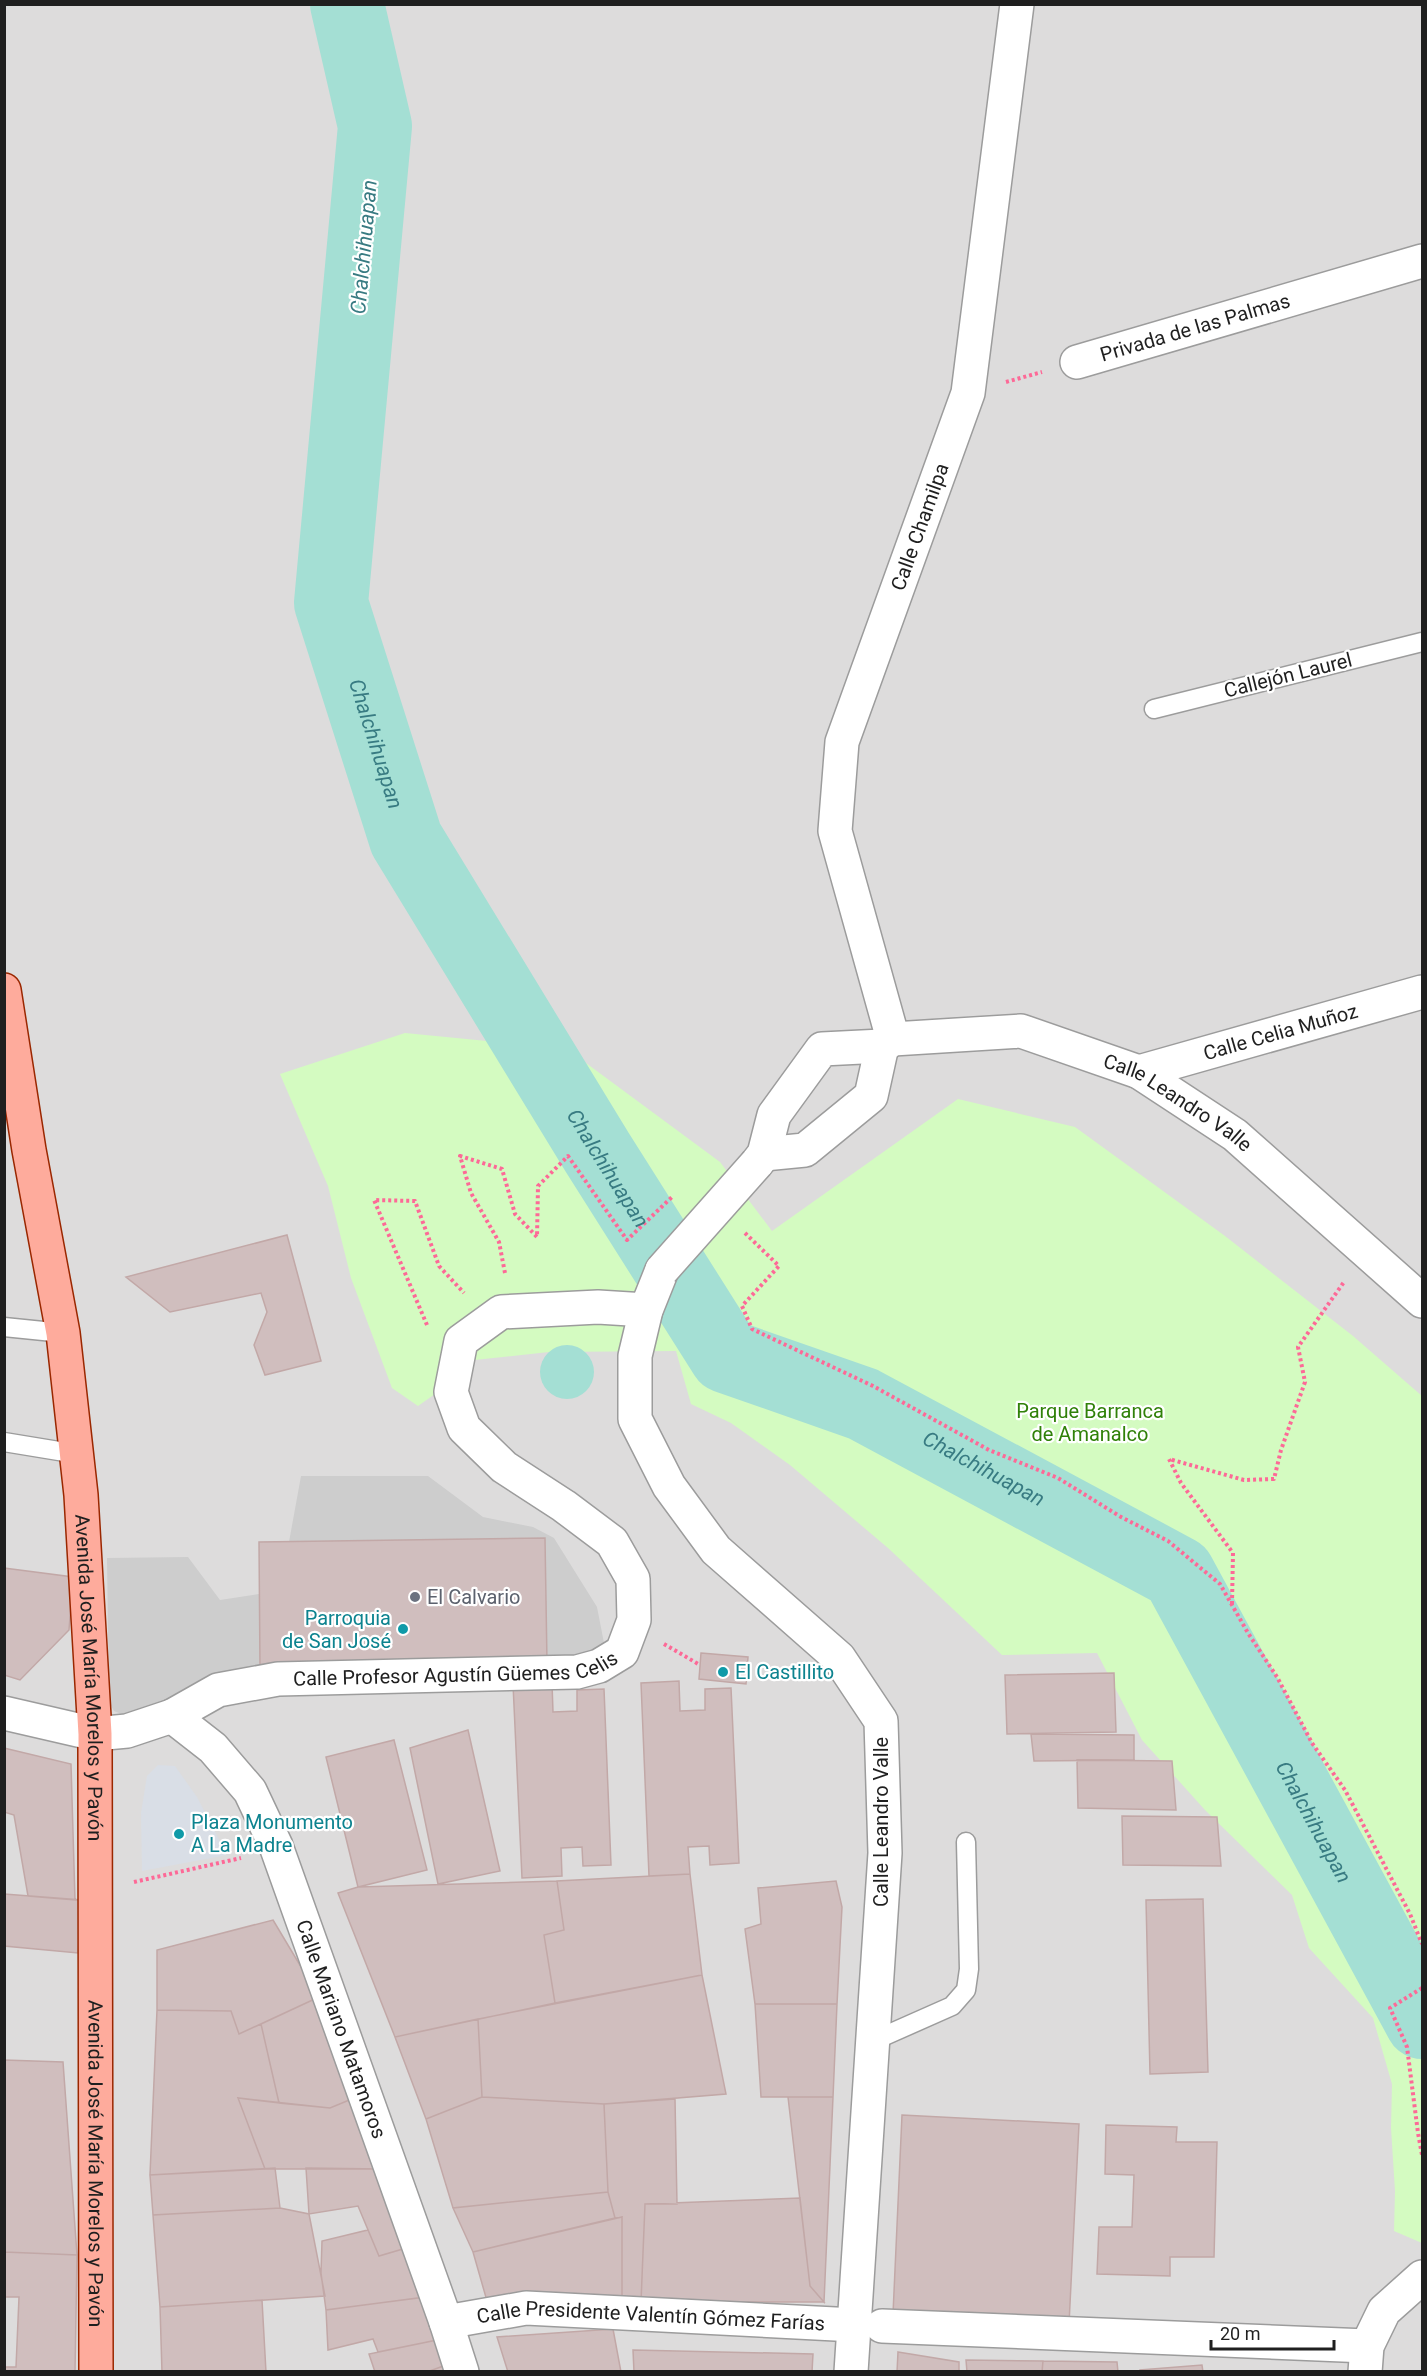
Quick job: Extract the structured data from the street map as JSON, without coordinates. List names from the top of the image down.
{
  "streets": {
    "main road": ["Avenida José María Morelos y Pavón"],
    "street": [
      "Privada de las Palmas",
      "Calle Chamilpa",
      "Calle Celia Muñoz",
      "Calle Leandro Valle",
      "Calle Profesor Agustín Güemes Celis",
      "Calle Mariano Matamoros",
      "Calle Presidente Valentín Gómez Farías"
    ],
    "lane": ["Callejón Laurel"]
  },
  "crossings": [
    ["Privada de las Palmas", "Calle Chamilpa"],
    ["Calle Chamilpa", "Calle Leandro Valle"],
    ["Calle Celia Muñoz", "Calle Leandro Valle"],
    ["Calle Leandro Valle", "Calle Profesor Agustín Güemes Celis"],
    ["Calle Leandro Valle", "Calle Presidente Valentín Gómez Farías"],
    ["Calle Profesor Agustín Güemes Celis", "Avenida José María Morelos y Pavón"],
    ["Calle Profesor Agustín Güemes Celis", "Calle Mariano Matamoros"],
    ["Calle Mariano Matamoros", "Calle Presidente Valentín Gómez Farías"]
  ],
  "water": ["Chalchihuapan"],
  "parks": ["Parque Barranca de Amanalco"],
  "places": [
    "El Calvario",
    "Parroquia de San José",
    "El Castillito",
    "Plaza Monumento A La Madre"
  ],
  "scale_bar": "20 m"
}
